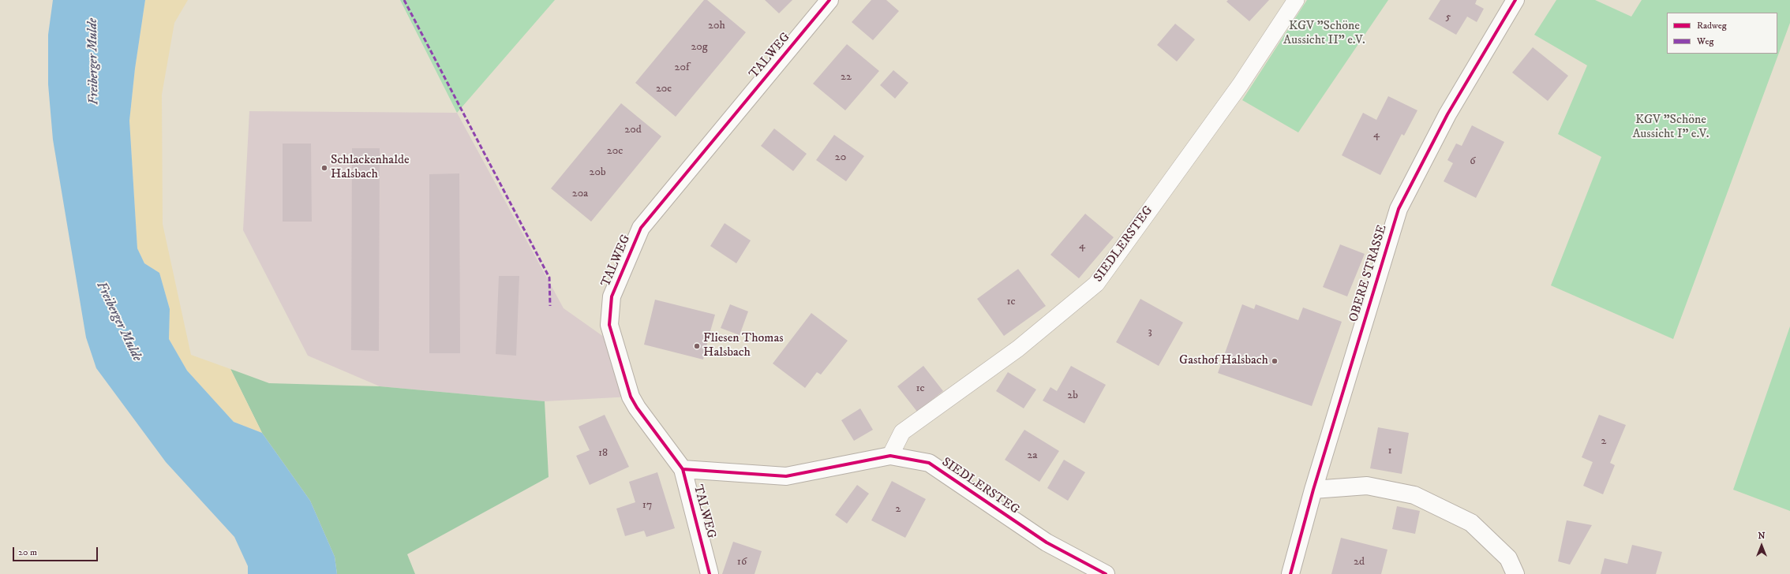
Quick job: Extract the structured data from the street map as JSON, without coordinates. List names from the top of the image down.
{
  "streets": {
    "street": ["TALWEG", "SIEDLERSTEG", "OBERE STRASSE"]
  },
  "crossings": [
    ["TALWEG", "SIEDLERSTEG"]
  ],
  "water": ["Freiberger Mulde"],
  "parks": ["KGV \"Schöne Aussicht II\" e.V.", "KGV \"Schöne Aussicht I\" e.V."],
  "places": ["Schlackenhalde Halsbach", "Fliesen Thomas Halsbach", "Gasthof Halsbach"],
  "house_numbers": [
    "5",
    "20h",
    "20g",
    "20f",
    "22",
    "20e",
    "20d",
    "4",
    "20c",
    "20",
    "6",
    "20b",
    "20a",
    "4",
    "1c",
    "3",
    "1c",
    "2b",
    "2",
    "1",
    "18",
    "2a",
    "17",
    "2",
    "16",
    "2d"
  ],
  "legend": ["Radweg", "Weg"],
  "scale_bar": "20 m",
  "north": "top"
}
